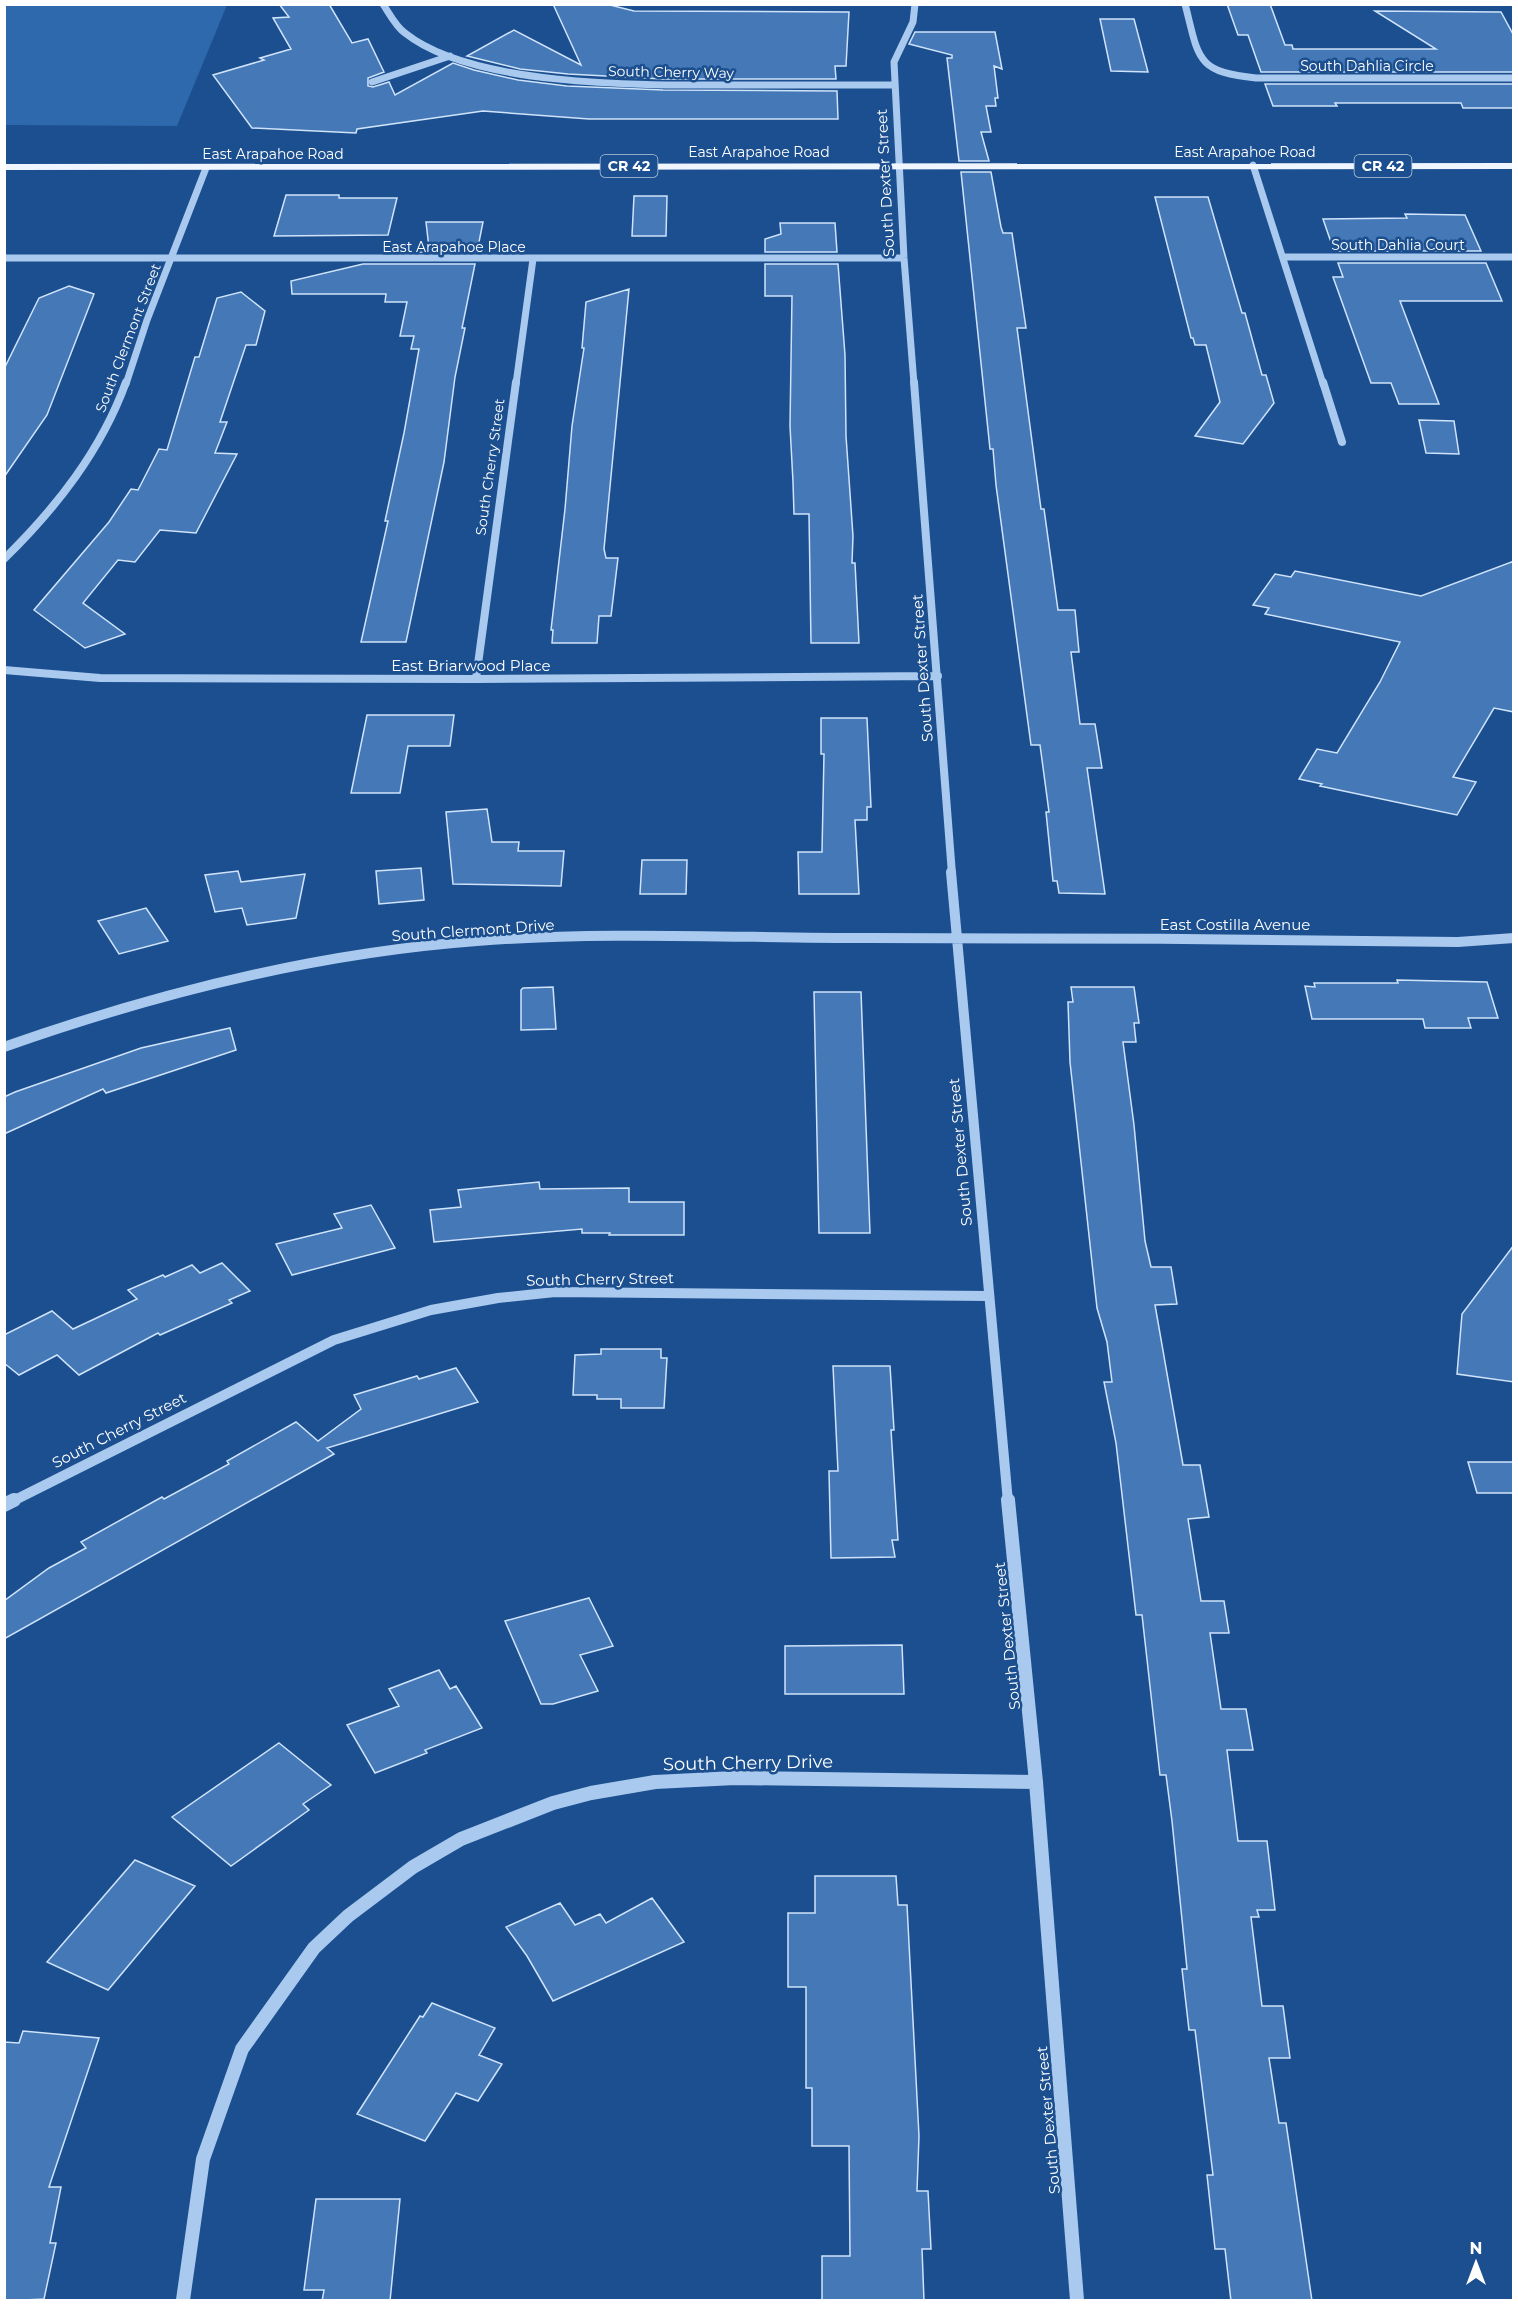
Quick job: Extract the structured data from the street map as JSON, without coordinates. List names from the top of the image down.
{
  "streets": {
    "main road": ["East Arapahoe Road", "CR 42"],
    "street": [
      "South Dahlia Circle",
      "South Cherry Way",
      "South Dexter Street",
      "South Dahlia Court",
      "East Arapahoe Place",
      "South Clermont Street",
      "South Cherry Street",
      "East Briarwood Place",
      "East Costilla Avenue",
      "South Clermont Drive",
      "South Cherry Drive"
    ]
  },
  "crossings": [
    ["South Cherry Way", "South Dexter Street"],
    ["East Arapahoe Road", "South Dexter Street"],
    ["East Arapahoe Road", "South Clermont Street"],
    ["South Dexter Street", "East Arapahoe Place"],
    ["South Dexter Street", "South Cherry Street"],
    ["South Dexter Street", "East Briarwood Place"],
    ["South Dexter Street", "East Costilla Avenue"],
    ["South Dexter Street", "South Clermont Drive"],
    ["South Dexter Street", "South Cherry Drive"],
    ["East Arapahoe Place", "South Clermont Street"],
    ["East Arapahoe Place", "South Cherry Street"],
    ["South Cherry Street", "East Briarwood Place"],
    ["East Costilla Avenue", "South Clermont Drive"]
  ],
  "north": "top"
}
